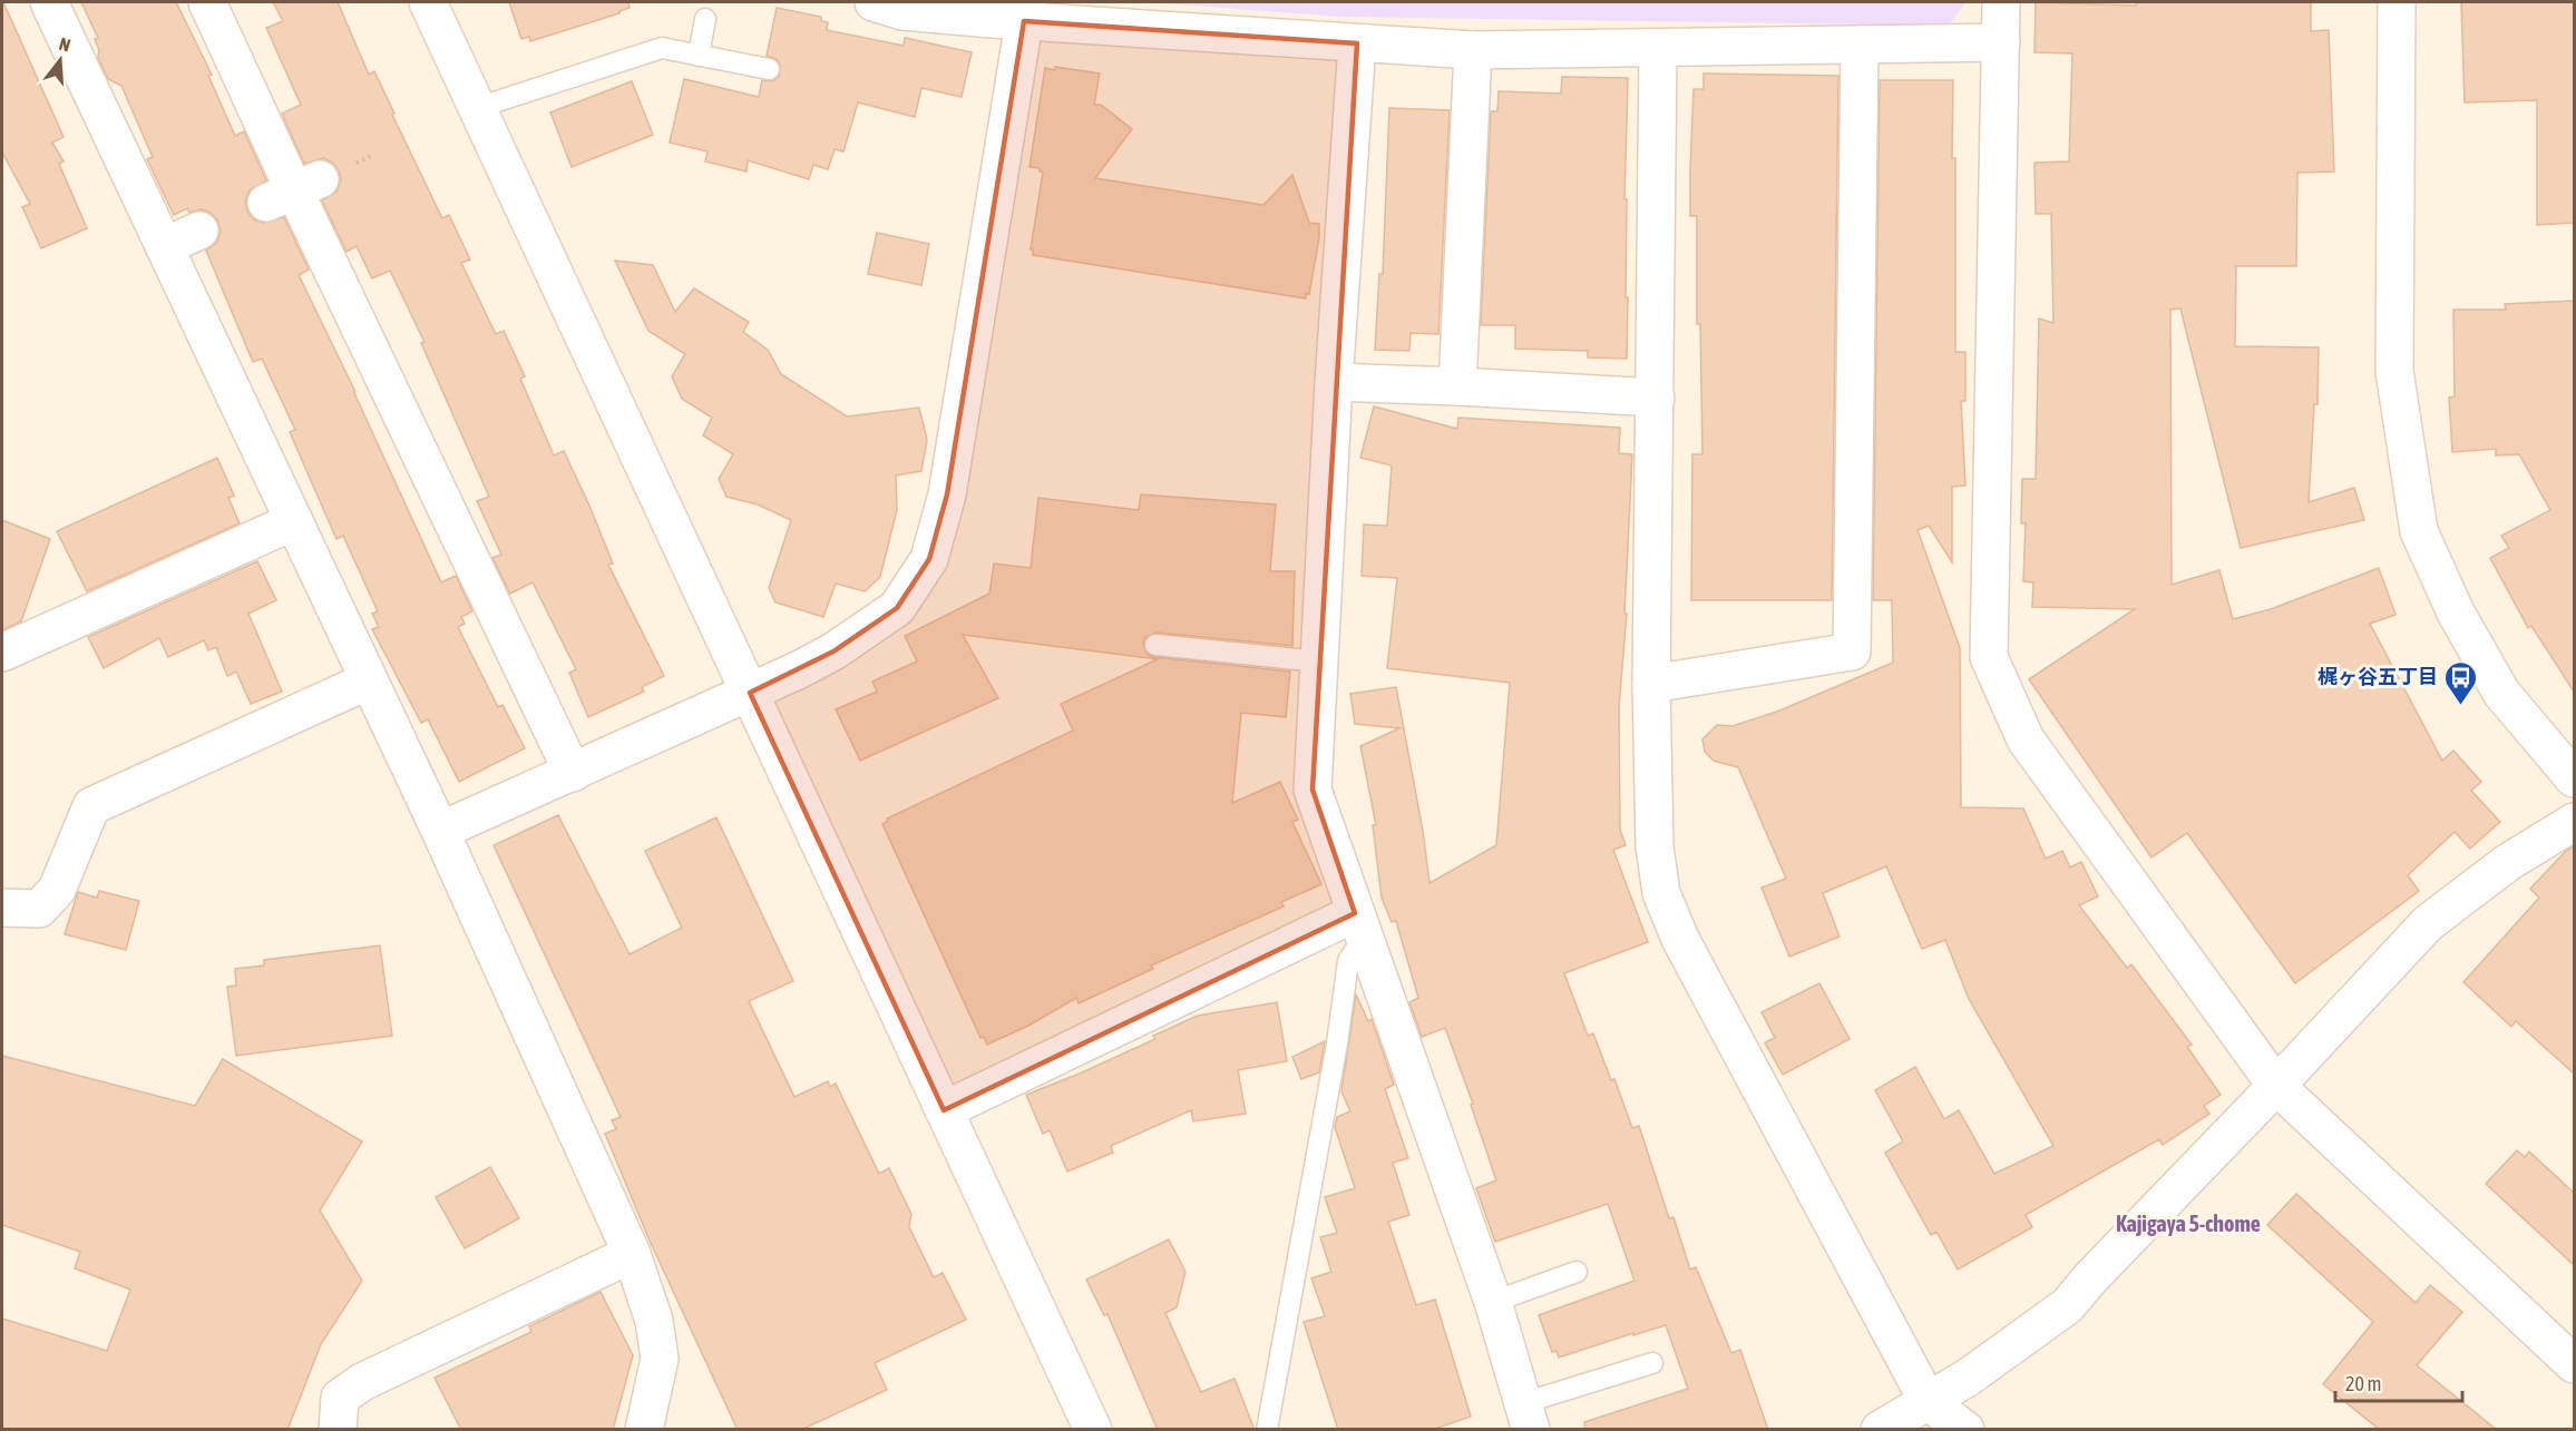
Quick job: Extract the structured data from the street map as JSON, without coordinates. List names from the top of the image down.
{
  "districts": ["Kajigaya 5-chome"],
  "places": {
    "bus stop": ["梶ヶ谷五丁目"]
  },
  "scale_bar": "20 m",
  "north": "top"
}
